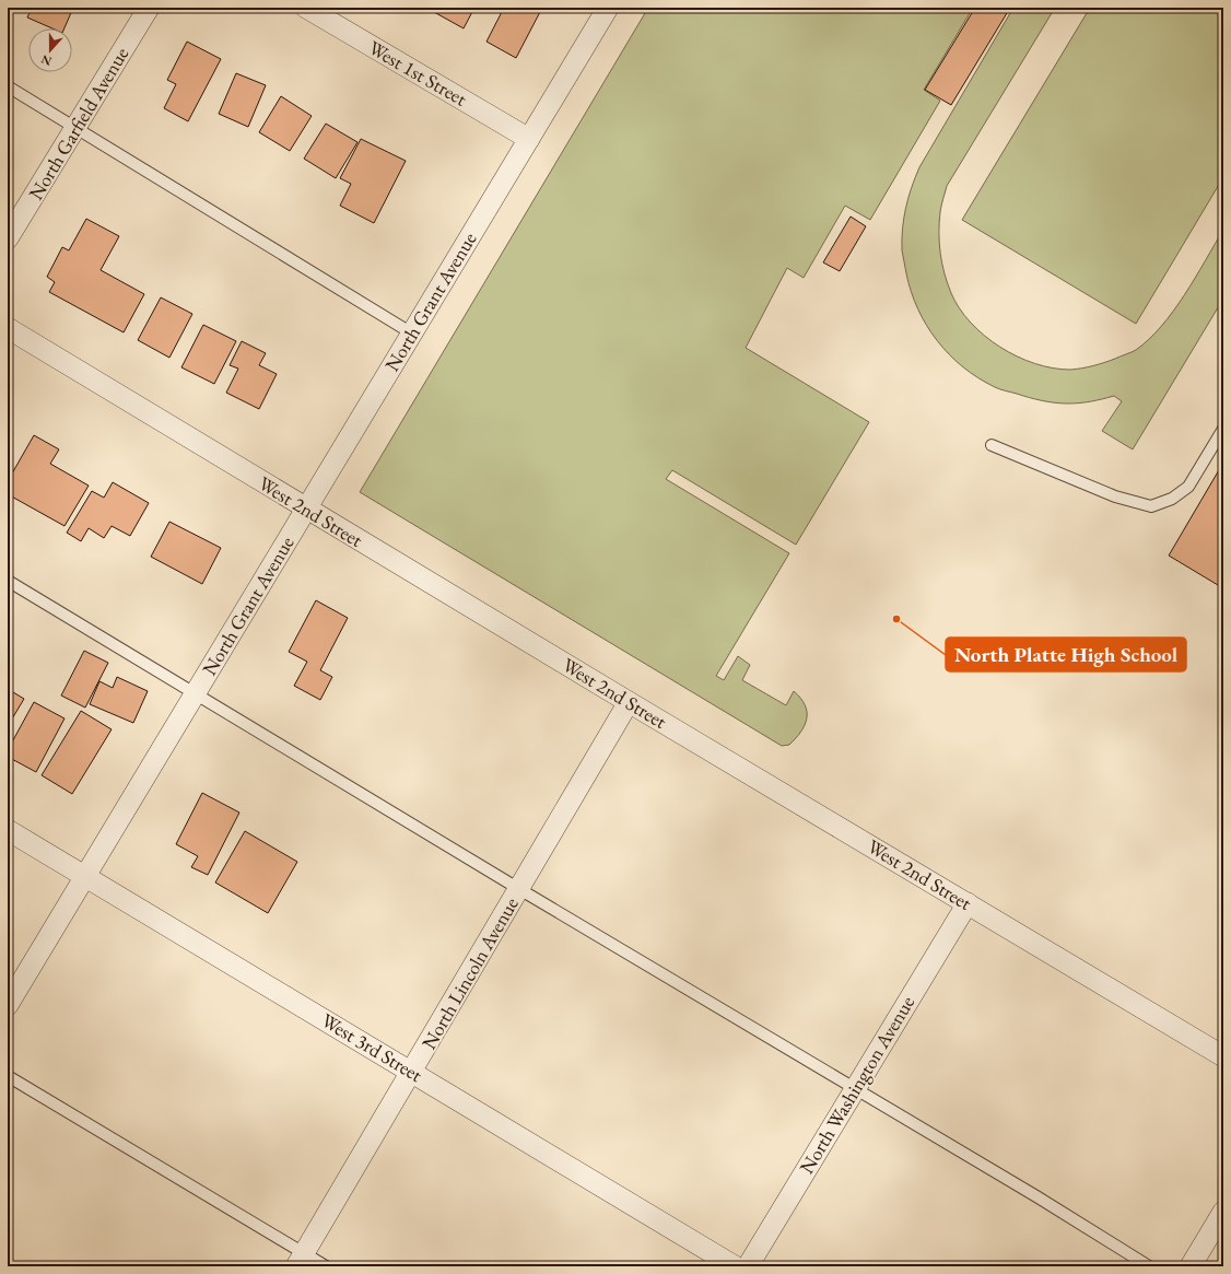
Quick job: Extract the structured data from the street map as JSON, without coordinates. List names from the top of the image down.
{
  "streets": {
    "street": [
      "West 1st Street",
      "North Garfield Avenue",
      "North Grant Avenue",
      "West 2nd Street",
      "North Lincoln Avenue",
      "West 3rd Street",
      "North Washington Avenue"
    ]
  },
  "crossings": [
    ["West 1st Street", "North Grant Avenue"],
    ["North Grant Avenue", "West 2nd Street"],
    ["North Grant Avenue", "West 3rd Street"],
    ["West 2nd Street", "North Lincoln Avenue"],
    ["West 2nd Street", "North Washington Avenue"],
    ["North Lincoln Avenue", "West 3rd Street"]
  ],
  "places": ["North Platte High School"],
  "north": "bottom"
}
